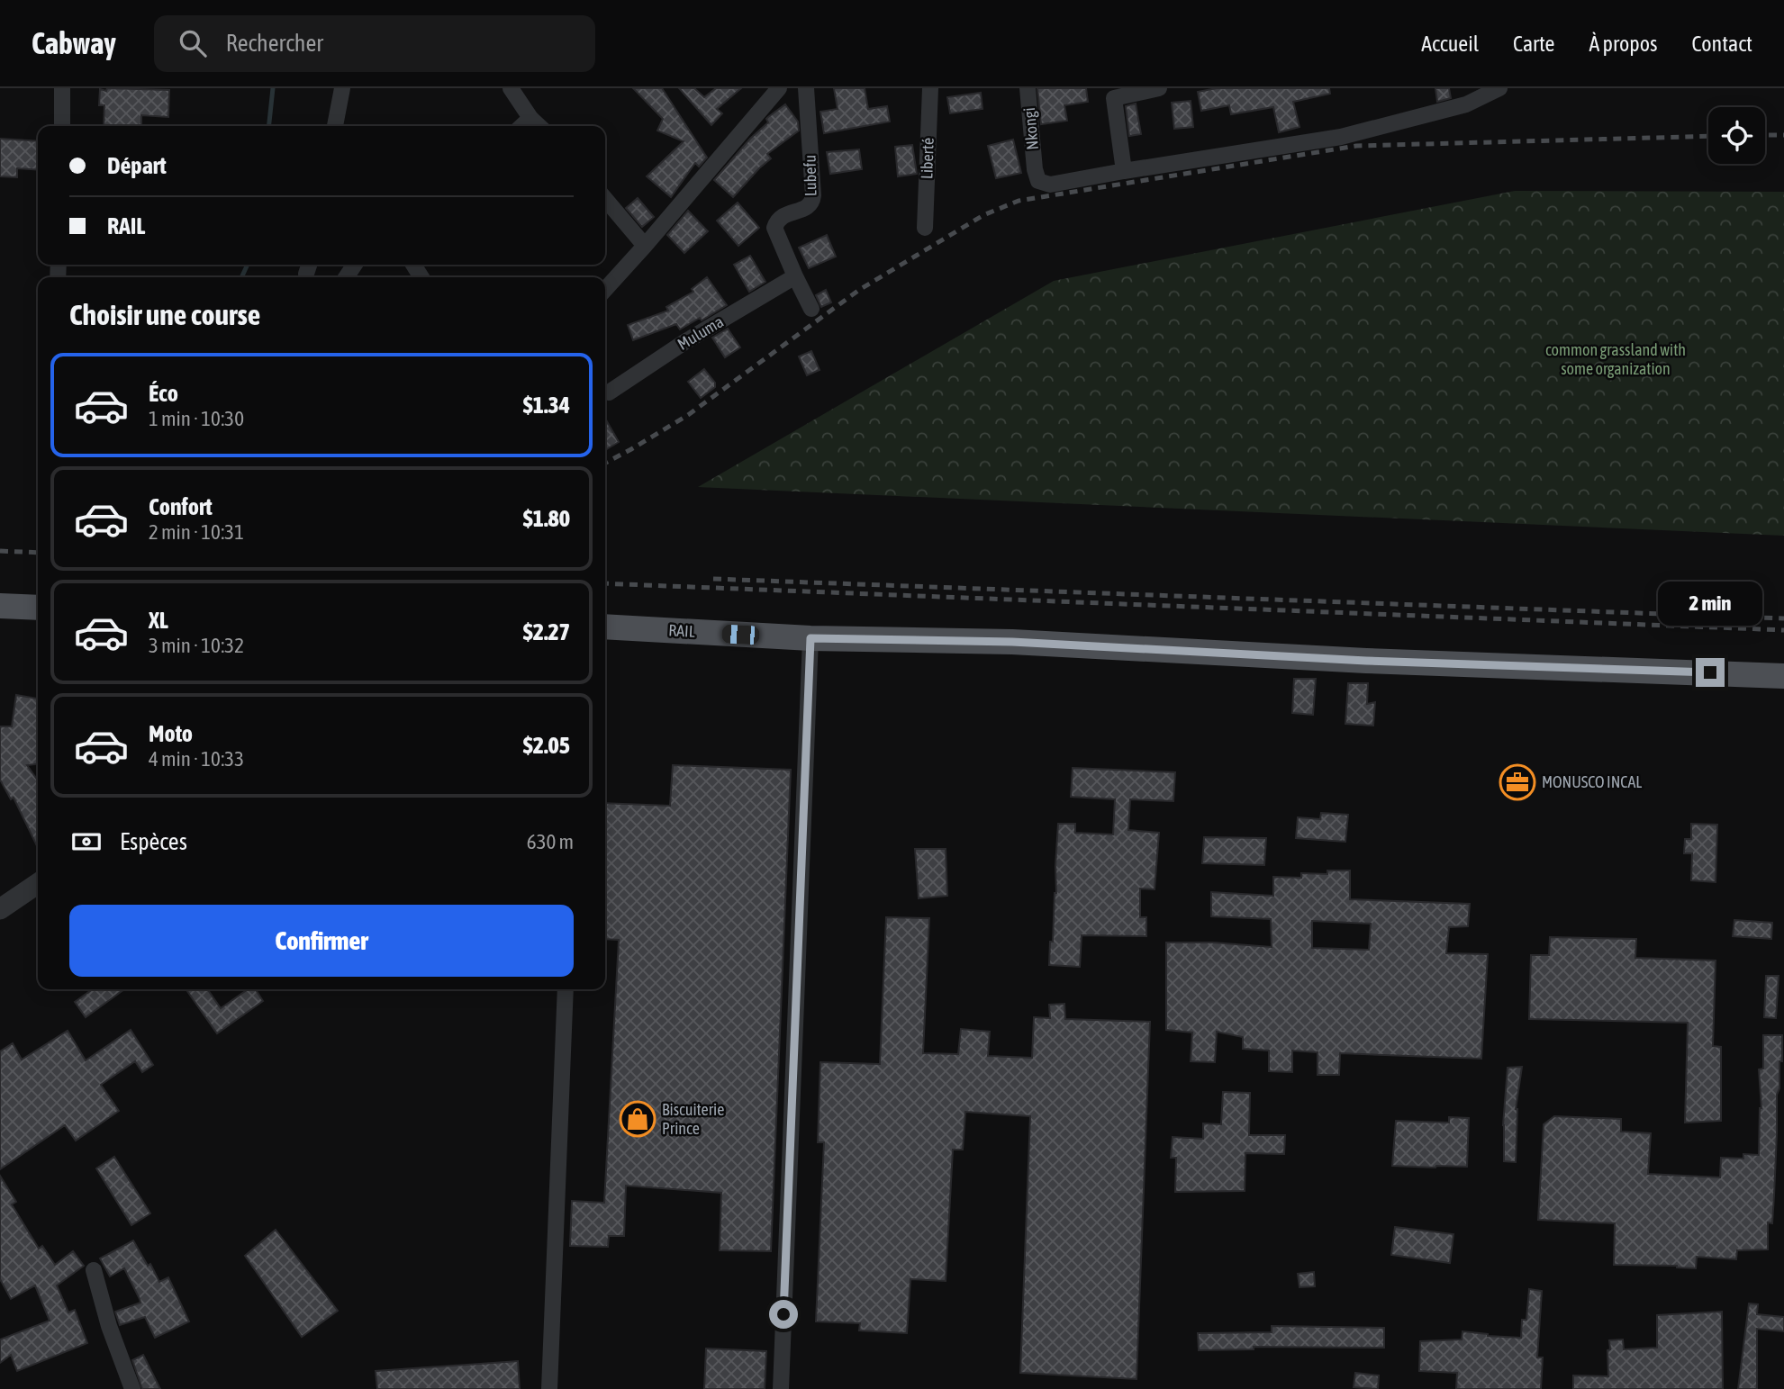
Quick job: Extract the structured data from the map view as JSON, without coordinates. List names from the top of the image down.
{
  "streets": {
    "main road": ["RAIL"],
    "street": [
      "Nkongi",
      "Liberté",
      "Lubefu",
      "Muluma"
    ]
  },
  "crossings": [
    ["Lubefu", "Muluma"]
  ],
  "parks": ["common grassland with some organization"],
  "places": {
    "office": ["MONUSCO INCAL"],
    "shop": ["Biscuiterie Prince"]
  },
  "page": {
    "header": "Cabway",
    "search": "Rechercher",
    "nav": [
      "Accueil",
      "Carte",
      "À propos",
      "Contact"
    ],
    "banner": ["Départ", "RAIL"],
    "heading": "Choisir une course",
    "list": [
      {
        "name": "Éco",
        "note": "1 min · 10:30",
        "value": "$1.34"
      },
      {
        "name": "Confort",
        "note": "2 min · 10:31",
        "value": "$1.80"
      },
      {
        "name": "XL",
        "note": "3 min · 10:32",
        "value": "$2.27"
      },
      {
        "name": "Moto",
        "note": "4 min · 10:33",
        "value": "$2.05"
      }
    ],
    "bubble": "2 min",
    "pay": ["Espèces", "630 m"],
    "buttons": "Confirmer"
  }
}
